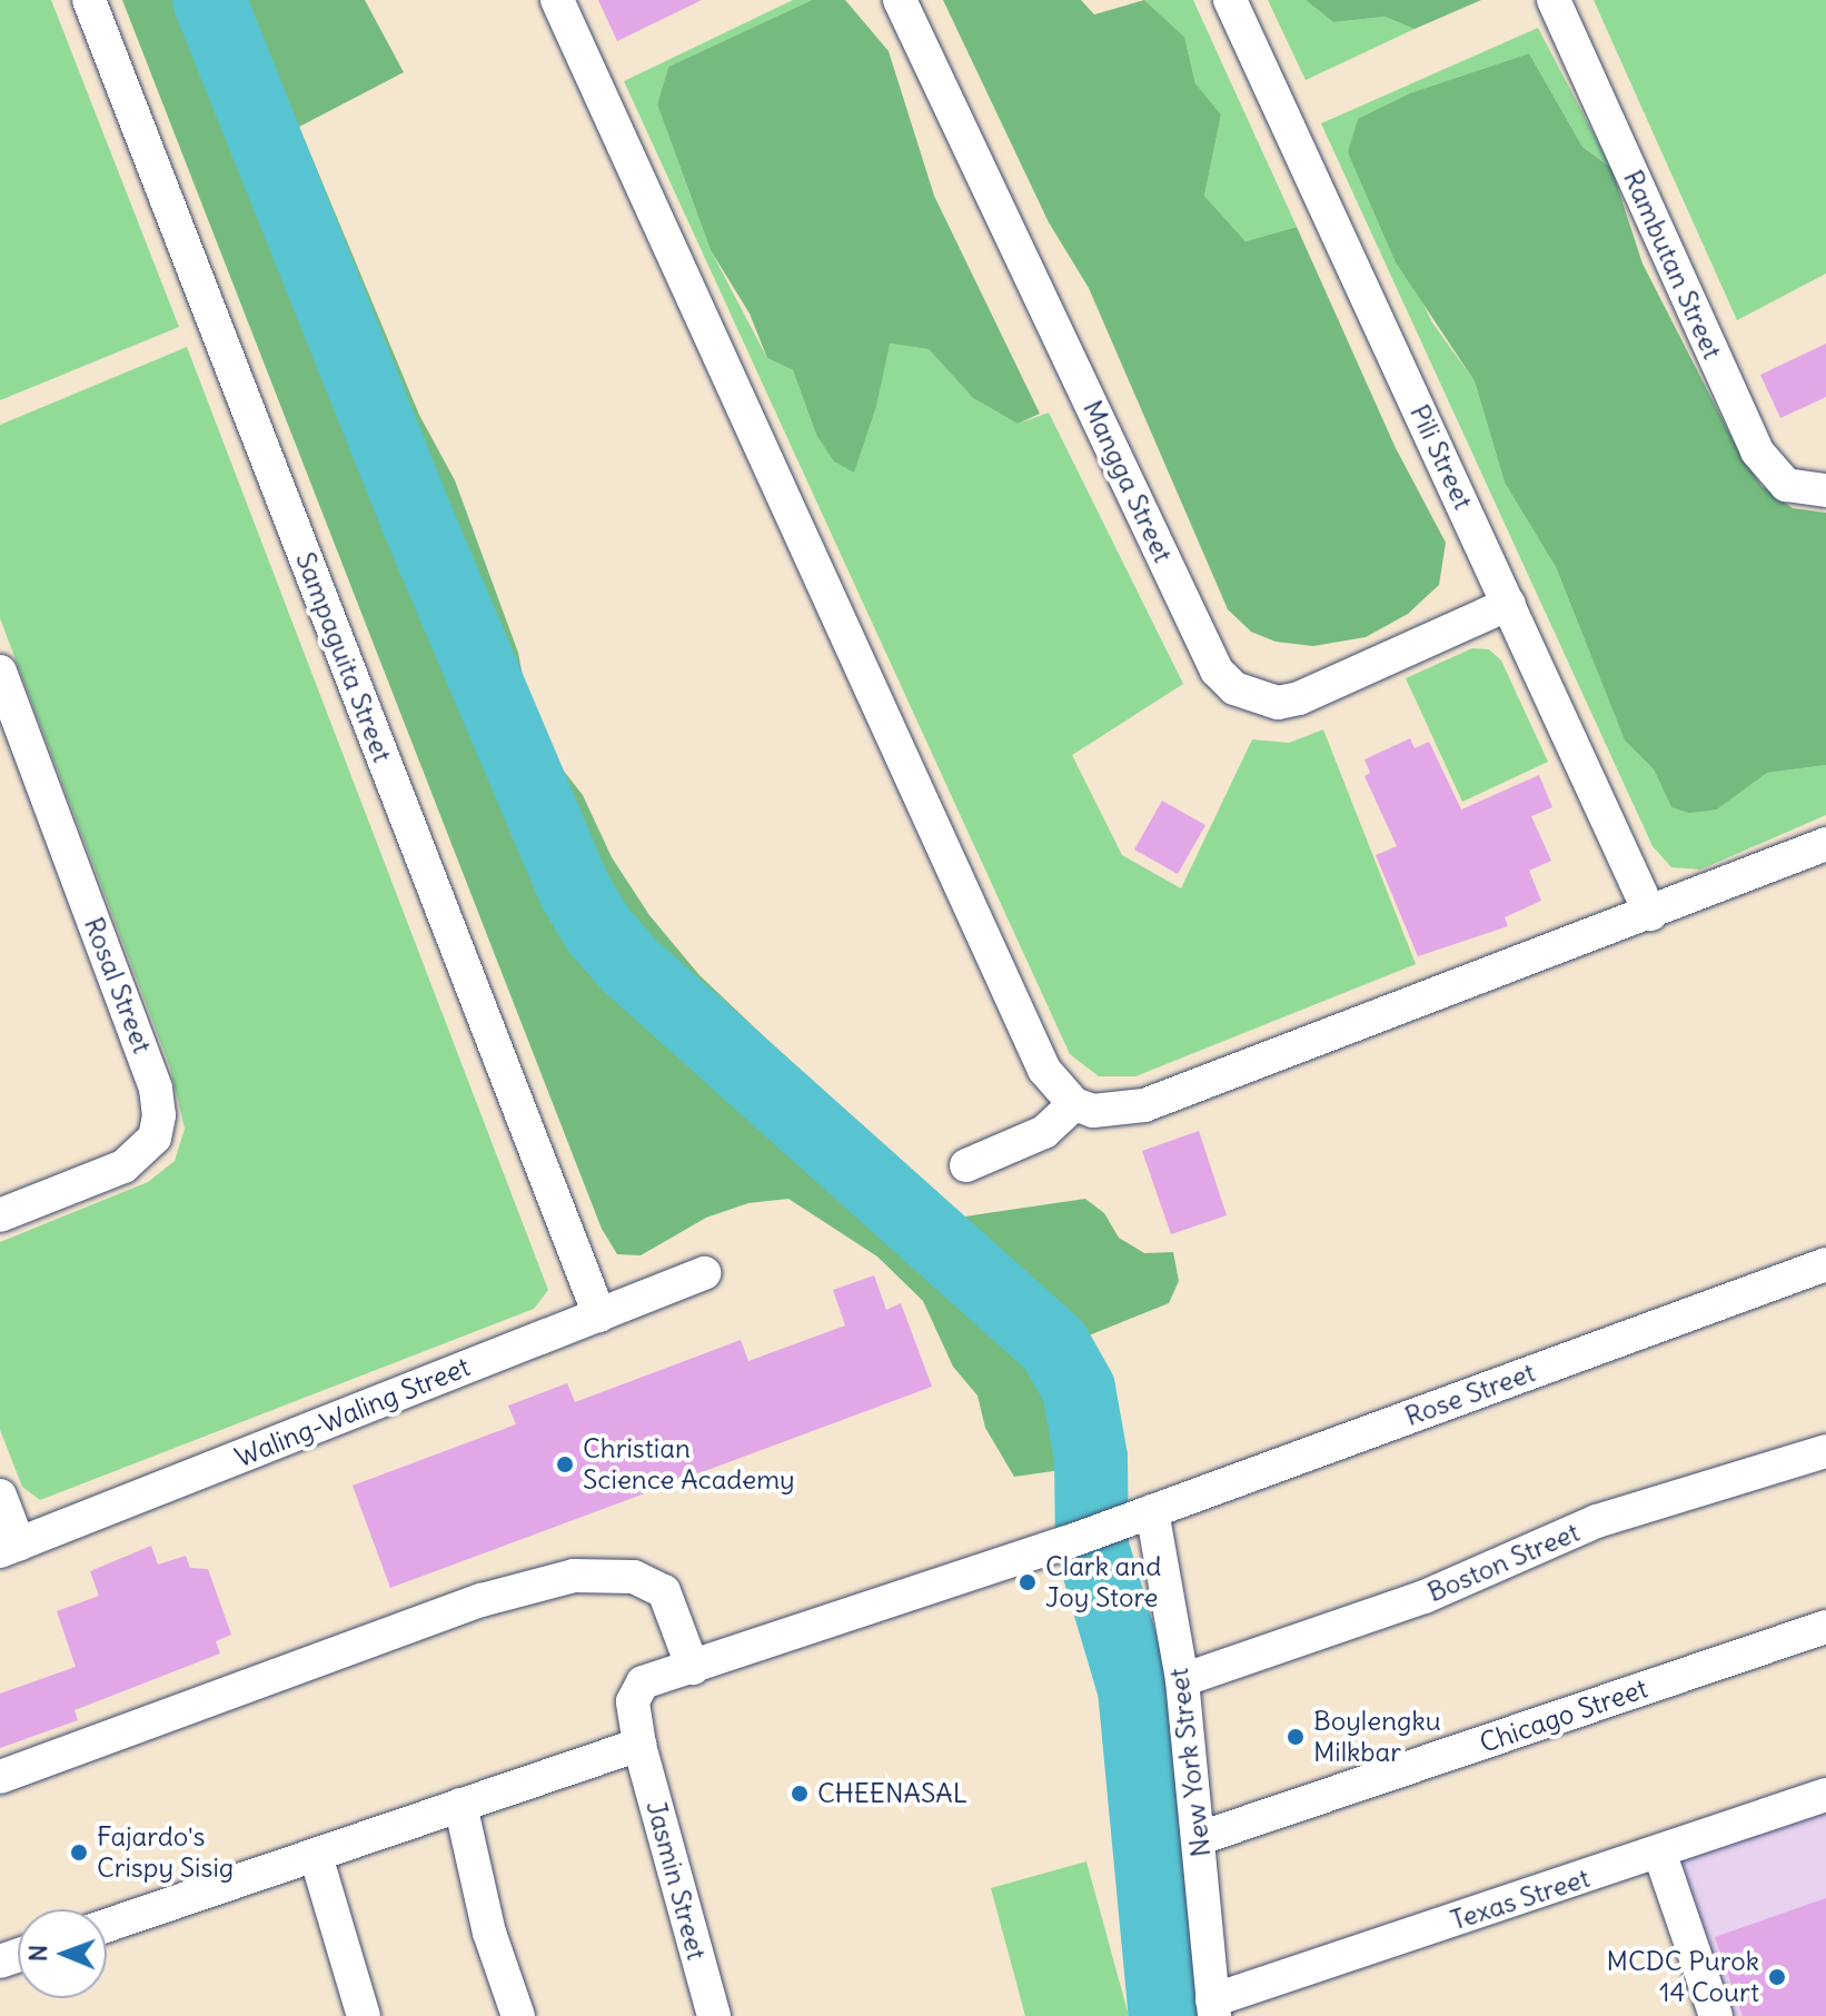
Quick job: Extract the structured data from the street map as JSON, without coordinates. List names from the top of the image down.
{
  "streets": {
    "street": [
      "Rambutan Street",
      "Pili Street",
      "Mangga Street",
      "Sampaguita Street",
      "Rosal Street",
      "Rose Street",
      "Waling-Waling Street",
      "Boston Street",
      "Chicago Street",
      "New York Street",
      "Jasmin Street",
      "Texas Street"
    ]
  },
  "crossings": [
    ["Pili Street", "Mangga Street"],
    ["Sampaguita Street", "Waling-Waling Street"],
    ["Rose Street", "New York Street"],
    ["Rose Street", "Jasmin Street"],
    ["Boston Street", "New York Street"],
    ["Chicago Street", "New York Street"],
    ["New York Street", "Texas Street"]
  ],
  "places": [
    "Christian Science Academy",
    "Clark and Joy Store",
    "Boylengku Milkbar",
    "CHEENASAL",
    "Fajardo's Crispy Sisig",
    "MCDC Purok 14 Court"
  ],
  "north": "left"
}
